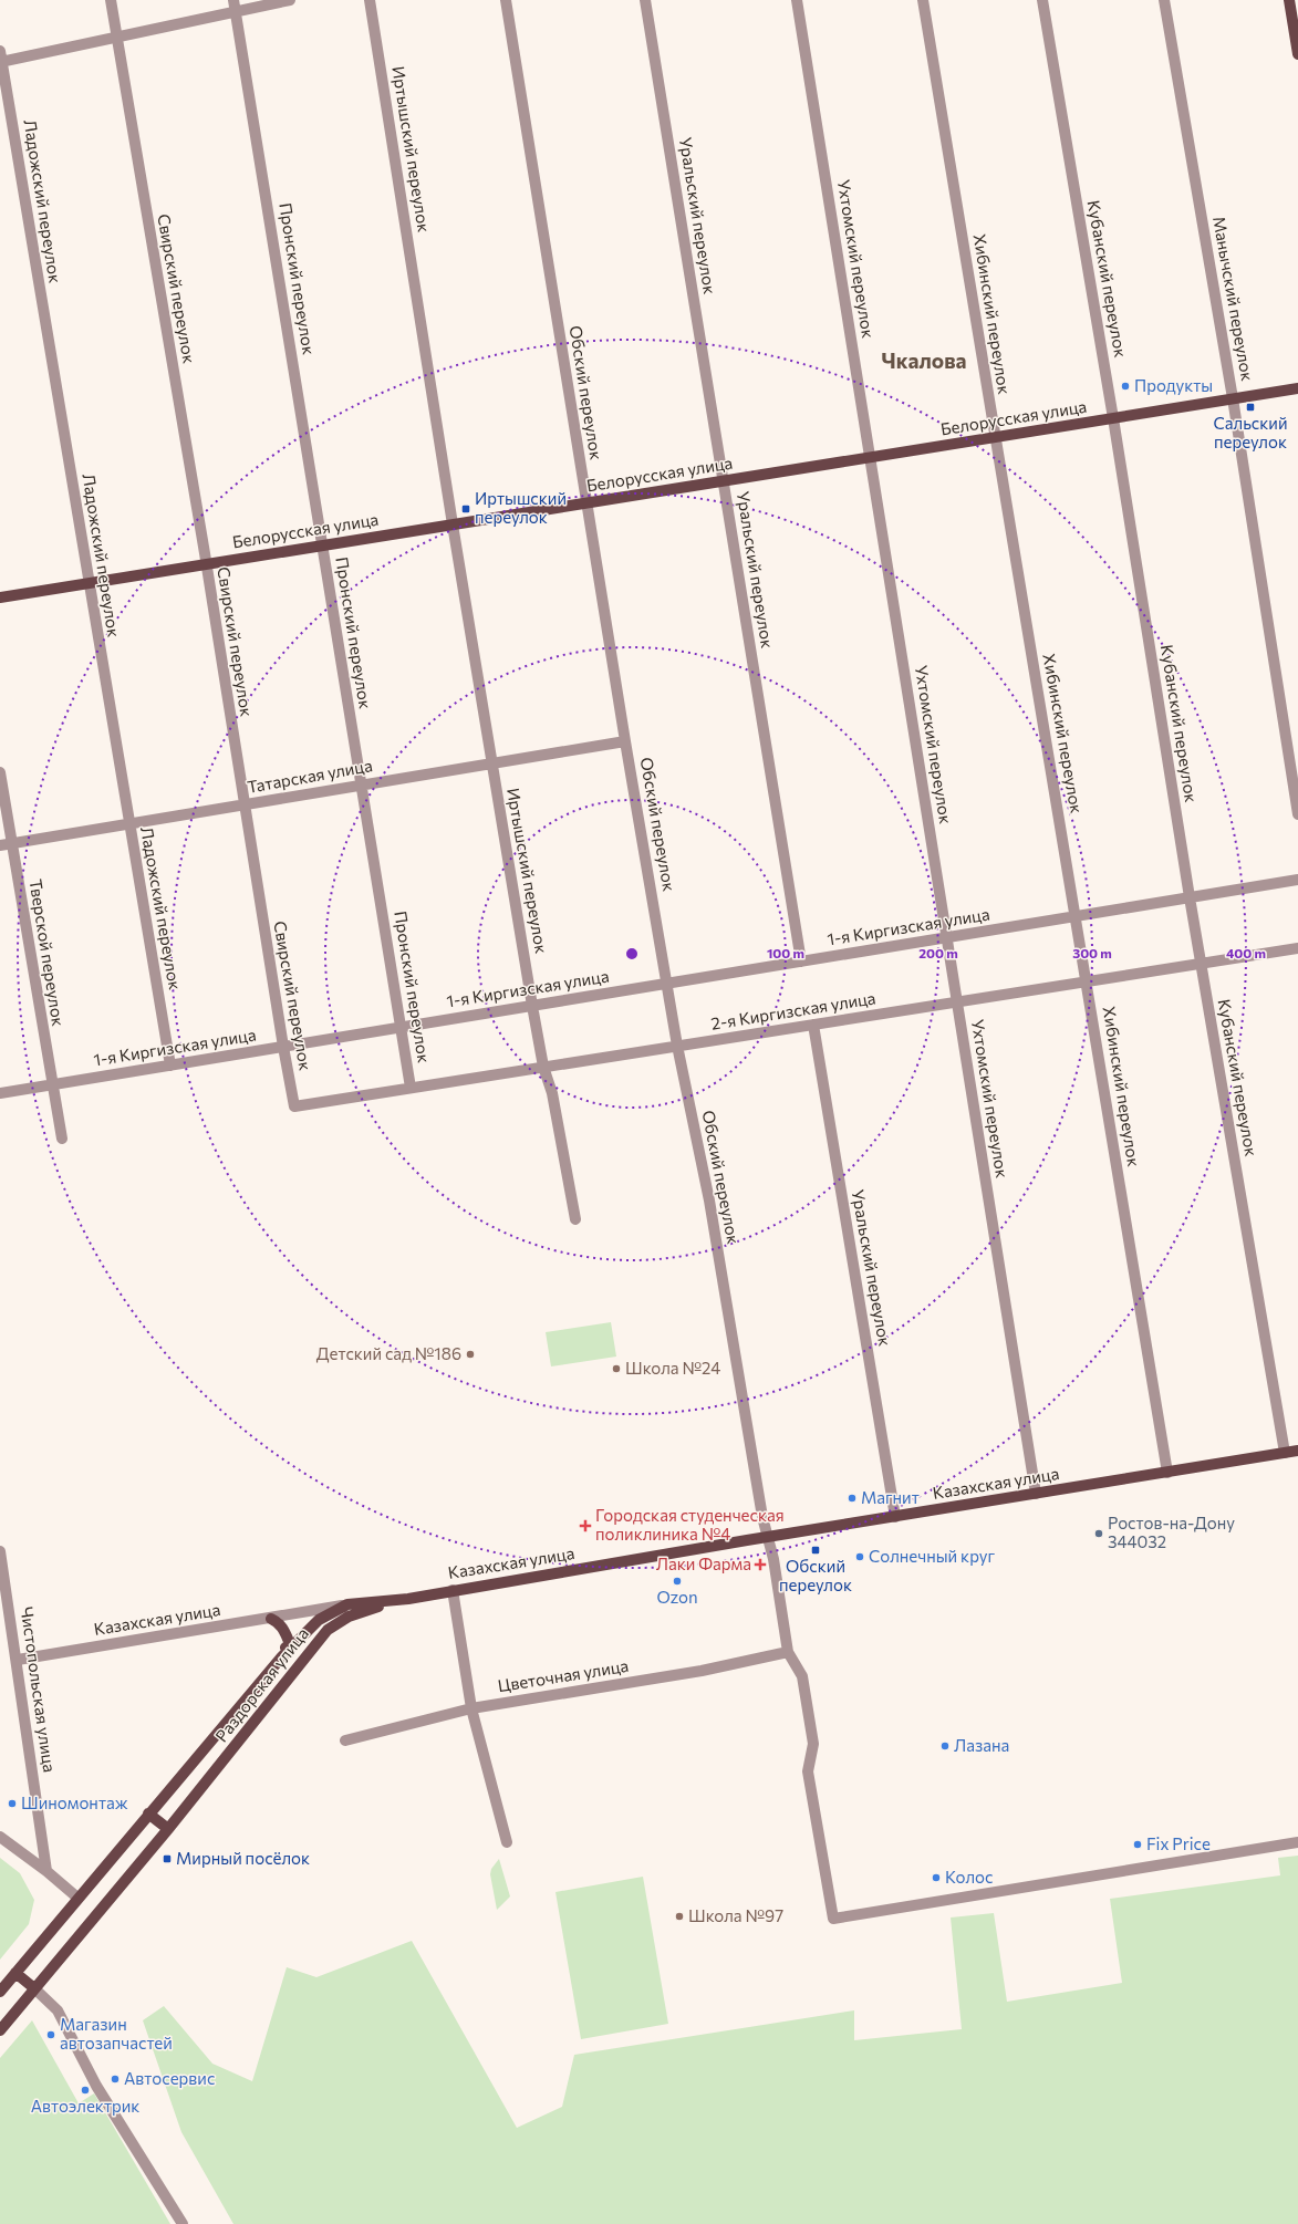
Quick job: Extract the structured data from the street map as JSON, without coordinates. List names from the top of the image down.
{
  "streets": {
    "main road": ["Белорусская улица", "Казахская улица", "Раздорская улица"],
    "street": [
      "Иртышский переулок",
      "Ладожский переулок",
      "Уральский переулок",
      "Ухтомский переулок",
      "Пронский переулок",
      "Кубанский переулок",
      "Свирский переулок",
      "Манычский переулок",
      "Хибинский переулок",
      "Обский переулок",
      "Татарская улица",
      "1-я Киргизская улица",
      "Тверской переулок",
      "2-я Киргизская улица",
      "Цветочная улица",
      "Чистопольская улица"
    ]
  },
  "crossings": [
    ["Иртышский переулок", "Белорусская улица"],
    ["Иртышский переулок", "Татарская улица"],
    ["Иртышский переулок", "1-я Киргизская улица"],
    ["Иртышский переулок", "2-я Киргизская улица"],
    ["Ладожский переулок", "Белорусская улица"],
    ["Ладожский переулок", "Татарская улица"],
    ["Ладожский переулок", "1-я Киргизская улица"],
    ["Уральский переулок", "Белорусская улица"],
    ["Уральский переулок", "1-я Киргизская улица"],
    ["Уральский переулок", "2-я Киргизская улица"],
    ["Уральский переулок", "Казахская улица"],
    ["Ухтомский переулок", "Белорусская улица"],
    ["Ухтомский переулок", "1-я Киргизская улица"],
    ["Ухтомский переулок", "2-я Киргизская улица"],
    ["Ухтомский переулок", "Казахская улица"],
    ["Пронский переулок", "Белорусская улица"],
    ["Пронский переулок", "Татарская улица"],
    ["Пронский переулок", "1-я Киргизская улица"],
    ["Пронский переулок", "2-я Киргизская улица"],
    ["Кубанский переулок", "Белорусская улица"],
    ["Кубанский переулок", "1-я Киргизская улица"],
    ["Кубанский переулок", "2-я Киргизская улица"],
    ["Кубанский переулок", "Казахская улица"],
    ["Свирский переулок", "Белорусская улица"],
    ["Свирский переулок", "Татарская улица"],
    ["Свирский переулок", "1-я Киргизская улица"],
    ["Свирский переулок", "2-я Киргизская улица"],
    ["Манычский переулок", "Белорусская улица"],
    ["Хибинский переулок", "Белорусская улица"],
    ["Хибинский переулок", "1-я Киргизская улица"],
    ["Хибинский переулок", "2-я Киргизская улица"],
    ["Хибинский переулок", "Казахская улица"],
    ["Обский переулок", "Белорусская улица"],
    ["Обский переулок", "Татарская улица"],
    ["Обский переулок", "1-я Киргизская улица"],
    ["Обский переулок", "2-я Киргизская улица"],
    ["Обский переулок", "Казахская улица"],
    ["Обский переулок", "Цветочная улица"],
    ["Татарская улица", "Тверской переулок"],
    ["1-я Киргизская улица", "Тверской переулок"],
    ["Казахская улица", "Раздорская улица"],
    ["Казахская улица", "Чистопольская улица"]
  ],
  "districts": ["Чкалова"],
  "places": {
    "other": [
      "Продукты",
      "Детский сад №186",
      "Школа №24",
      "Магнит",
      "Ростов-на-Дону 344032",
      "Солнечный круг",
      "Ozon",
      "Лазана",
      "Шиномонтаж",
      "Fix Price",
      "Колос",
      "Школа №97",
      "Магазин автозапчастей",
      "Автосервис",
      "Автоэлектрик"
    ],
    "transit": [
      "Сальский переулок",
      "Иртышский переулок",
      "Обский переулок",
      "Мирный посёлок"
    ],
    "health": ["Городская студенческая поликлиника №4", "Лаки Фарма"]
  },
  "rings": [
    "100 m",
    "200 m",
    "300 m",
    "400 m"
  ]
}
